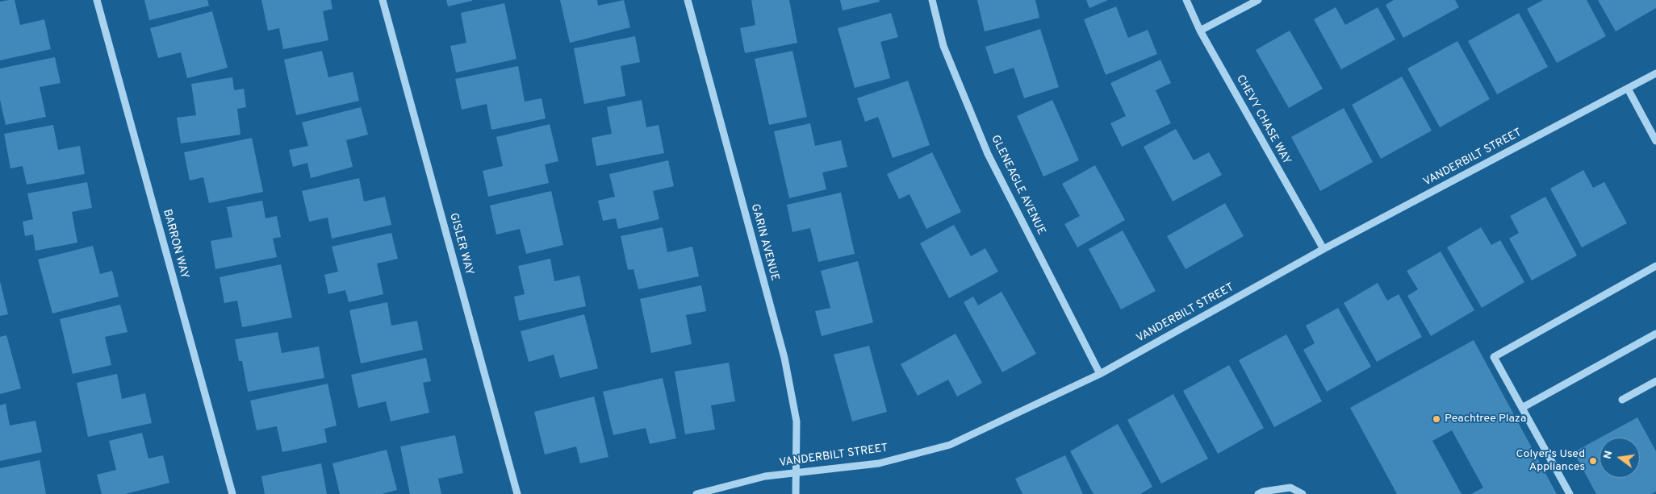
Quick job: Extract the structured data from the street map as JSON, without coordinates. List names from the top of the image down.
{
  "streets": {
    "street": [
      "CHEVY CHASE WAY",
      "VANDERBILT STREET",
      "GLENEAGLE AVENUE",
      "GARIN AVENUE",
      "BARRON WAY",
      "GISLER WAY"
    ]
  },
  "crossings": [
    ["CHEVY CHASE WAY", "VANDERBILT STREET"],
    ["VANDERBILT STREET", "GLENEAGLE AVENUE"],
    ["VANDERBILT STREET", "GARIN AVENUE"]
  ],
  "places": ["Peachtree Plaza", "Colyer's Used Appliances"],
  "north": "left"
}
